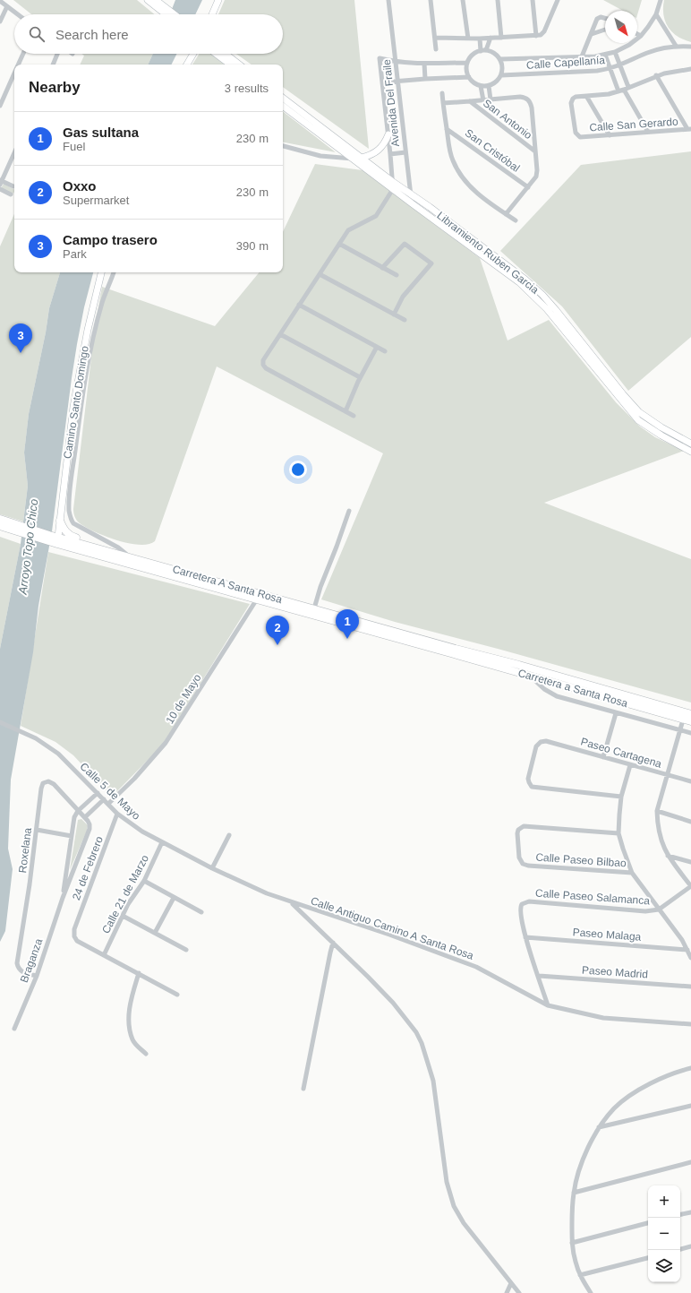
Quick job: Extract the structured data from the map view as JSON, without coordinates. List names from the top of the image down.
{
  "streets": {
    "main road": ["Carretera A Santa Rosa", "Carretera a Santa Rosa"],
    "street": [
      "Calle Capellanía",
      "Avenida Del Fraile",
      "San Antonio",
      "Calle San Gerardo",
      "San Cristóbal",
      "Libramiento Ruben Garcia",
      "Camino Santo Domingo",
      "10 de Mayo",
      "Paseo Cartagena",
      "Calle 5 de Mayo",
      "Roxelana",
      "Calle Paseo Bilbao",
      "24 de Febrero",
      "Calle 21 de Marzo",
      "Calle Paseo Salamanca",
      "Calle Antiguo Camino A Santa Rosa",
      "Paseo Malaga",
      "Braganza",
      "Paseo Madrid"
    ]
  },
  "crossings": [
    ["Avenida Del Fraile", "Libramiento Ruben Garcia"],
    ["Camino Santo Domingo", "Carretera A Santa Rosa"],
    ["Carretera A Santa Rosa", "Carretera a Santa Rosa"],
    ["Carretera A Santa Rosa", "10 de Mayo"],
    ["10 de Mayo", "Calle 5 de Mayo"],
    ["Calle 5 de Mayo", "24 de Febrero"],
    ["Calle 5 de Mayo", "Calle 21 de Marzo"],
    ["Calle 5 de Mayo", "Calle Antiguo Camino A Santa Rosa"],
    ["Roxelana", "Braganza"],
    ["24 de Febrero", "Calle 21 de Marzo"],
    ["Calle Paseo Salamanca", "Paseo Malaga"]
  ],
  "water": ["Arroyo Topo Chico"],
  "north": "bottom right",
  "page": {
    "search": "Search here",
    "heading": ["Nearby", "3 results"],
    "list": [
      {
        "mark": "1",
        "name": "Gas sultana",
        "note": "Fuel",
        "value": "230 m"
      },
      {
        "mark": "2",
        "name": "Oxxo",
        "note": "Supermarket",
        "value": "230 m"
      },
      {
        "mark": "3",
        "name": "Campo trasero",
        "note": "Park",
        "value": "390 m"
      }
    ],
    "pins": ["3", "1", "2"],
    "map_buttons": ["+", "−"]
  }
}
